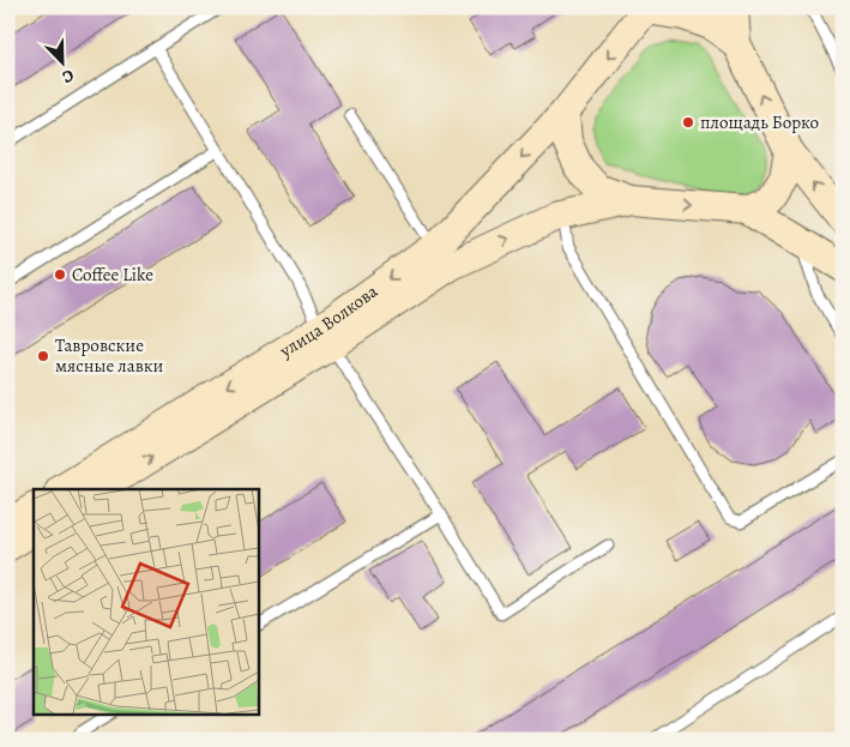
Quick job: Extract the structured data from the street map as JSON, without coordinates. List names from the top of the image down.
{
  "streets": {
    "main road": ["улица Волкова"]
  },
  "places": ["площадь Борко", "Coffee Like", "Тавровские мясные лавки"],
  "north": "bottom right"
}
